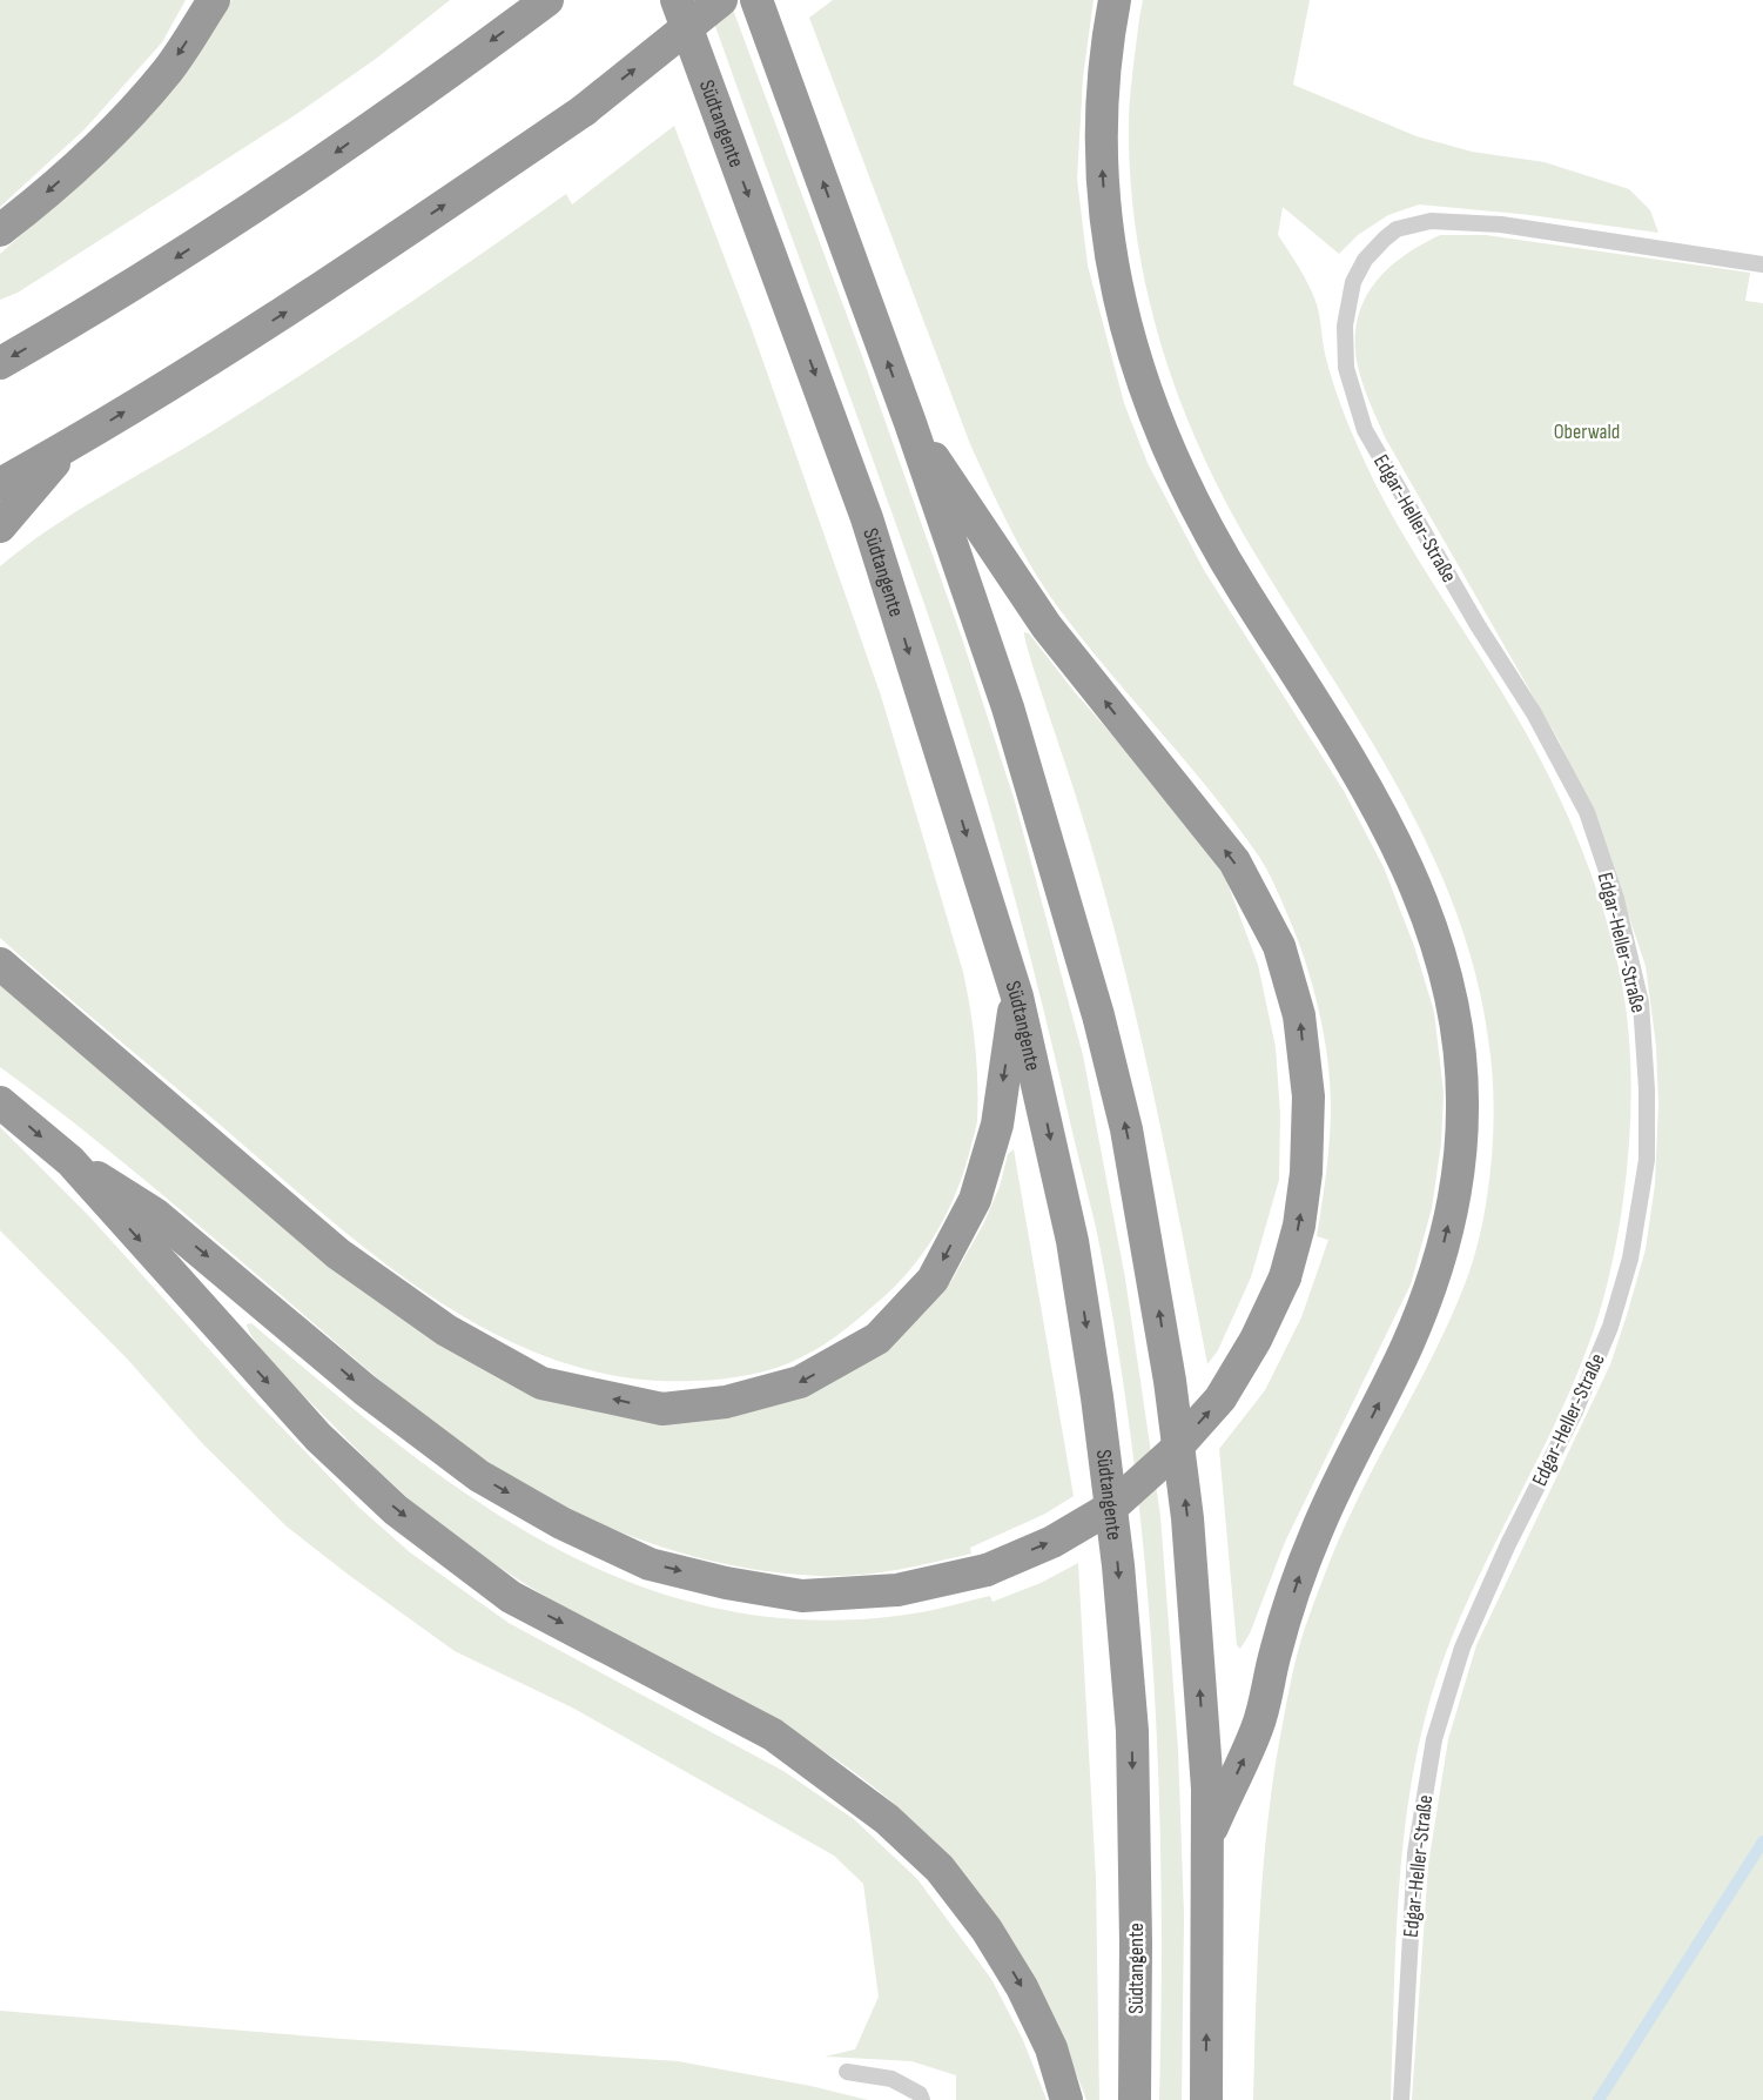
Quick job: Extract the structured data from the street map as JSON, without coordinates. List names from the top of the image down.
{
  "streets": {
    "highway": ["Südtangente"],
    "lane": ["Edgar-Heller-Straße"]
  },
  "parks": ["Oberwald"]
}
